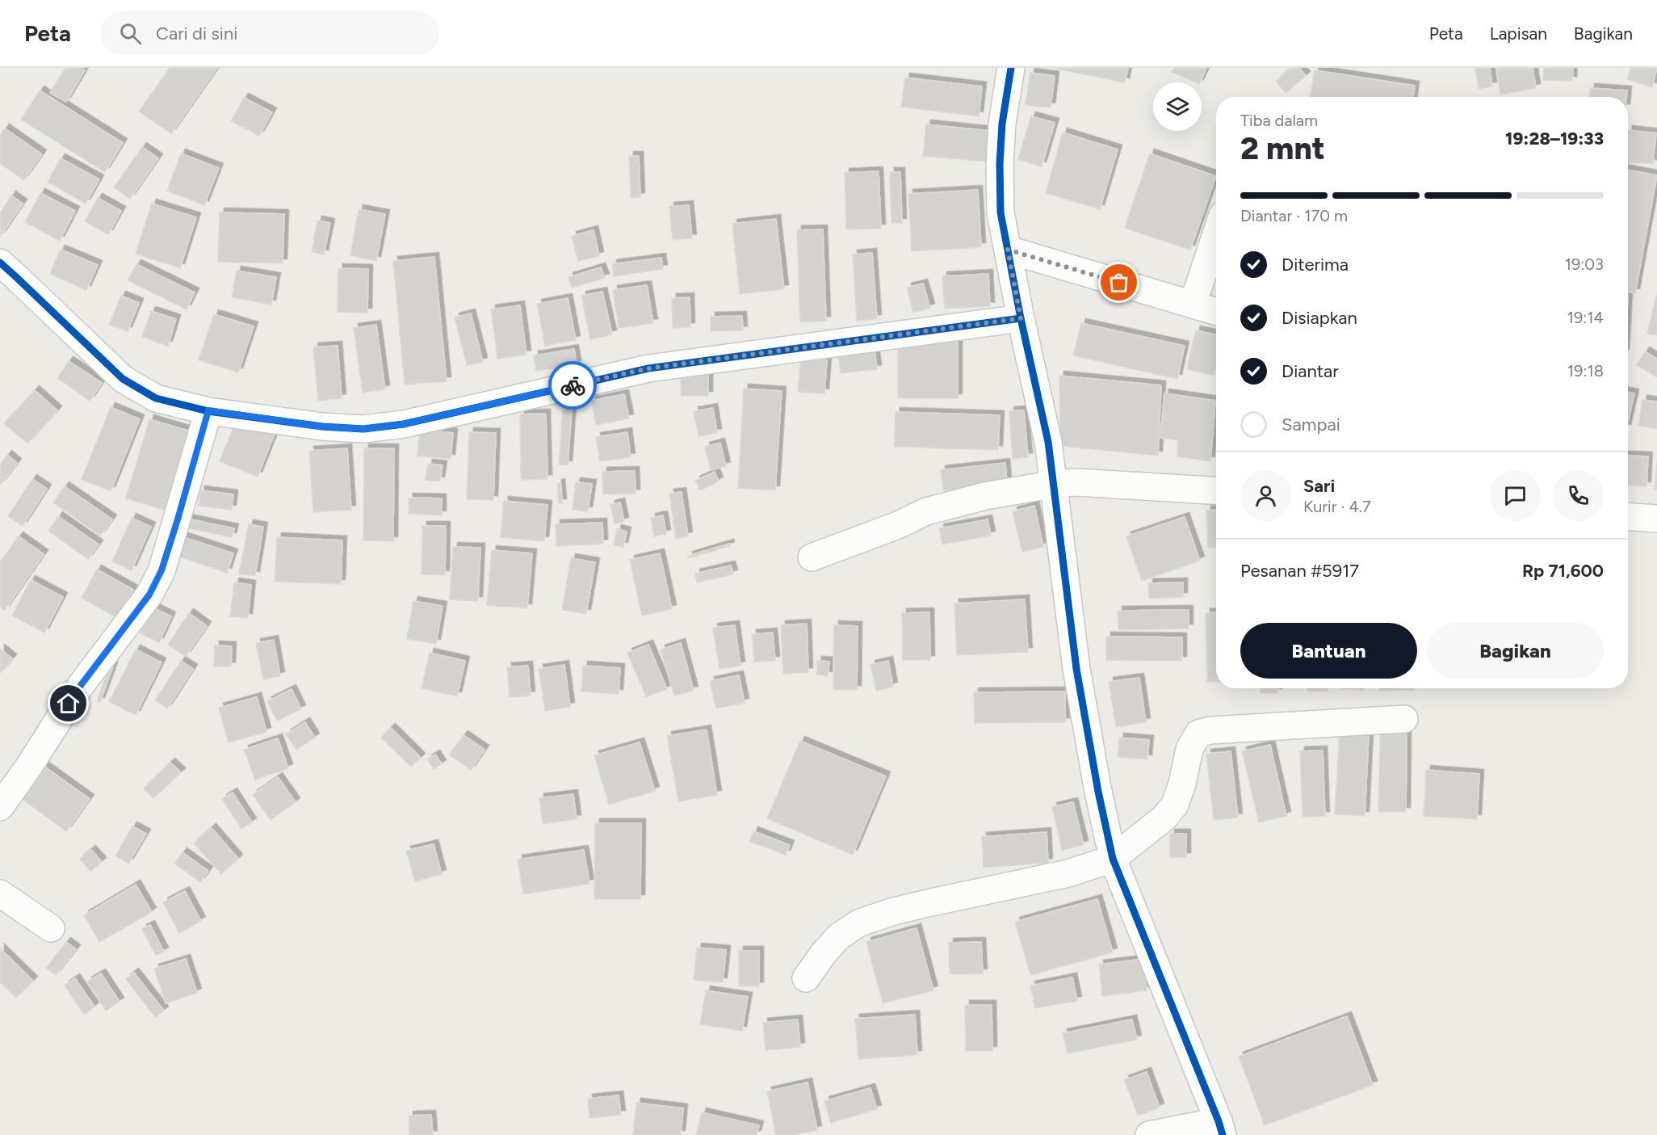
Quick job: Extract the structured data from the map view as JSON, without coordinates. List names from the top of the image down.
{
  "page": {
    "header": "Peta",
    "search": "Cari di sini",
    "nav": ["Peta", "Lapisan", "Bagikan"],
    "heading": ["2 mnt", "Tiba dalam", "19:28–19:33"],
    "panel": [
      "Sari",
      "Kurir · 4.7",
      "Pesanan #5917",
      "Rp 71,600"
    ],
    "bar": "Diantar · 170 m",
    "list": [
      ["Diterima", "19:03"],
      ["Disiapkan", "19:14"],
      ["Diantar", "19:18"],
      "Sampai"
    ],
    "buttons": ["Bantuan", "Bagikan"]
  }
}
